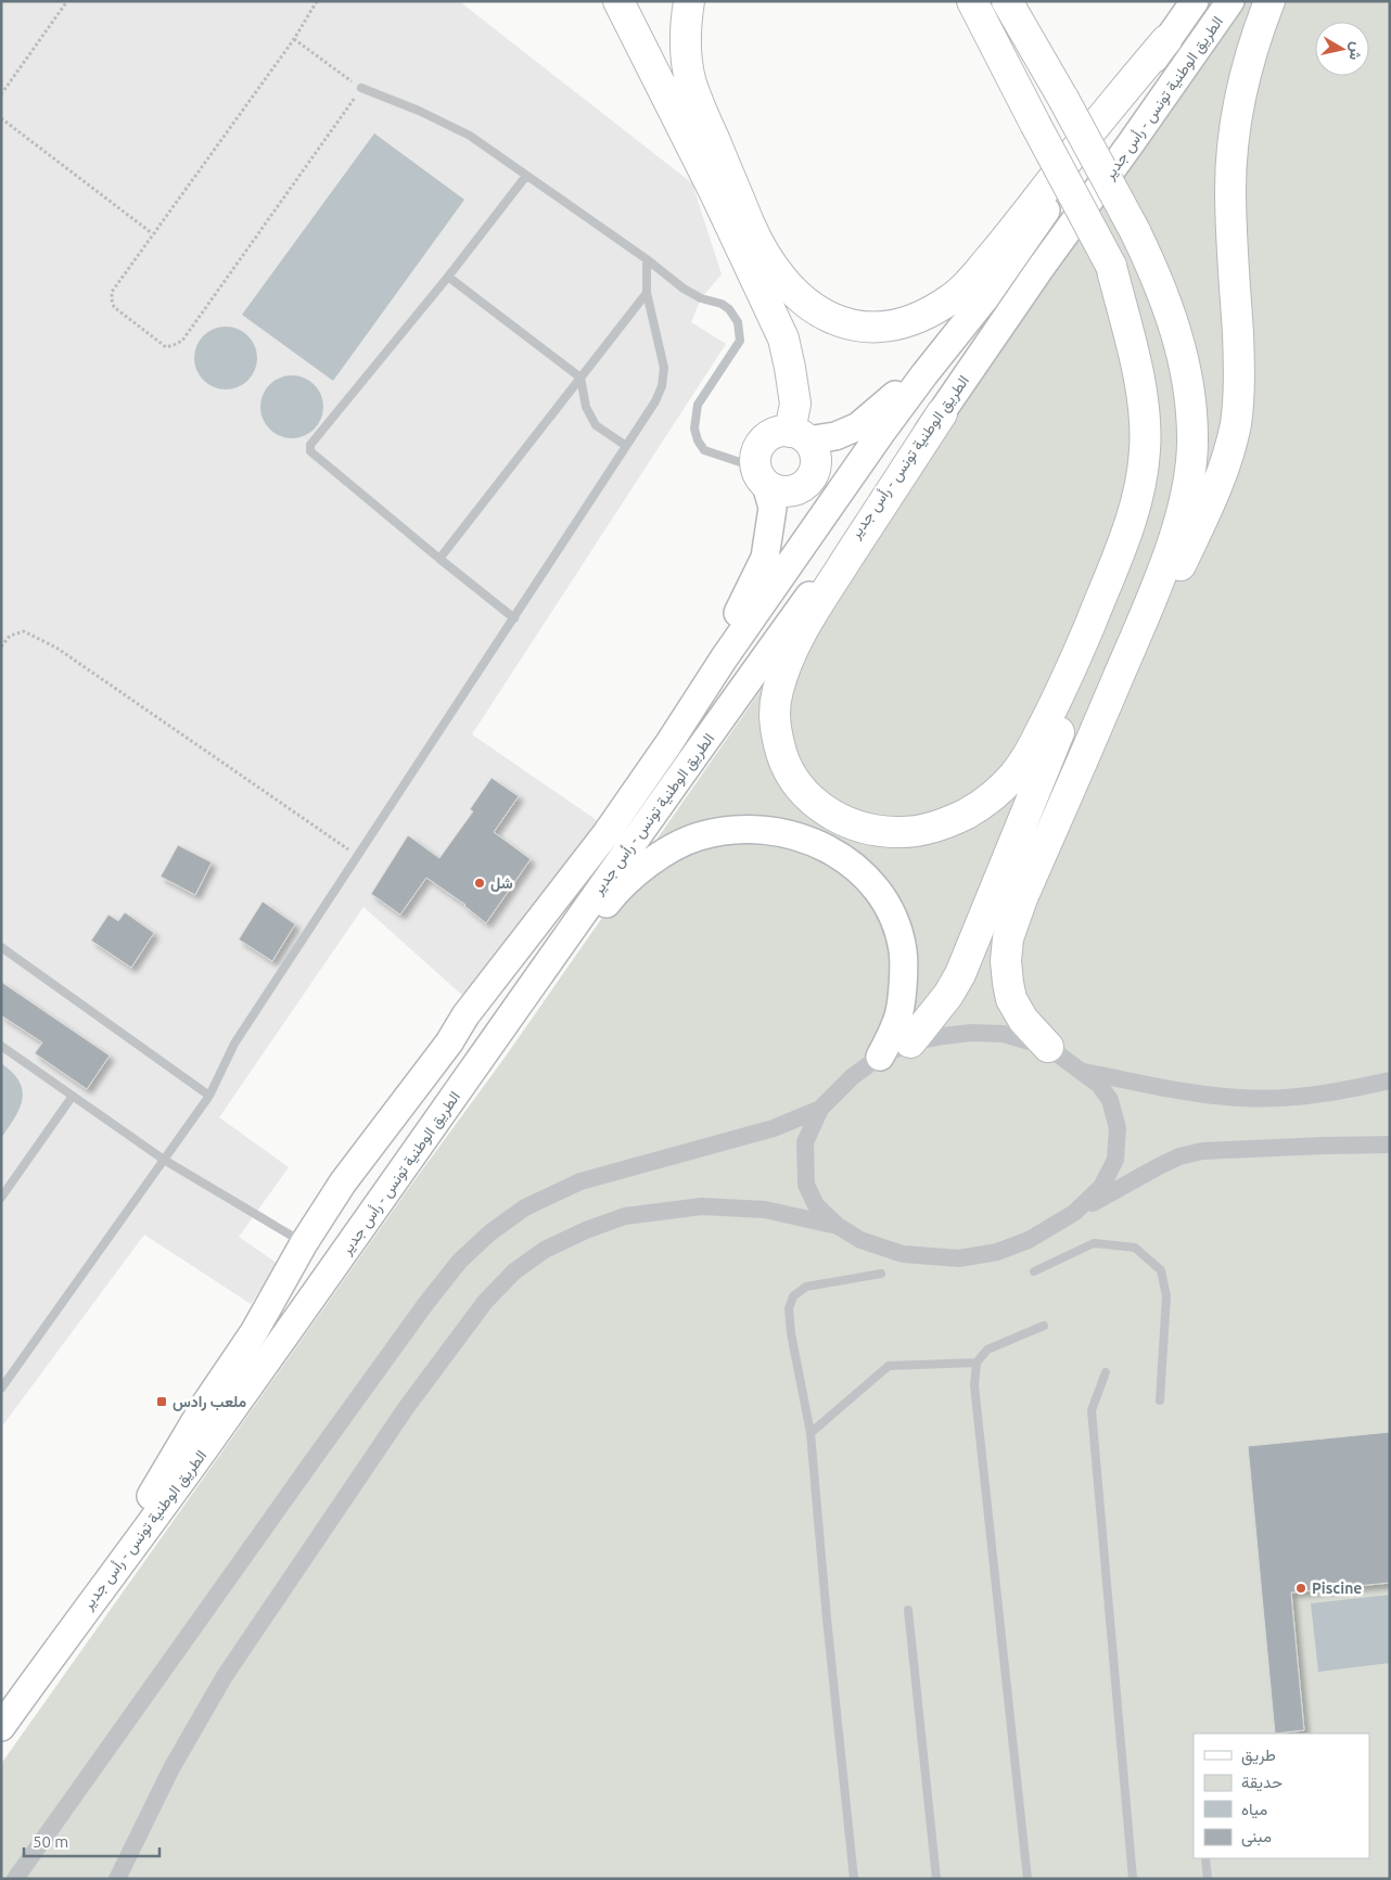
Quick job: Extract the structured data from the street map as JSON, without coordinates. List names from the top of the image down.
{
  "streets": {
    "main road": ["الطريق الوطنية تونس - رأس جدير"]
  },
  "places": {
    "other": ["شل", "Piscine"],
    "transit": ["ملعب رادس"]
  },
  "legend": [
    "طريق",
    "حديقة",
    "مياه",
    "مبنى"
  ],
  "scale_bar": "50 m",
  "north": "right"
}
